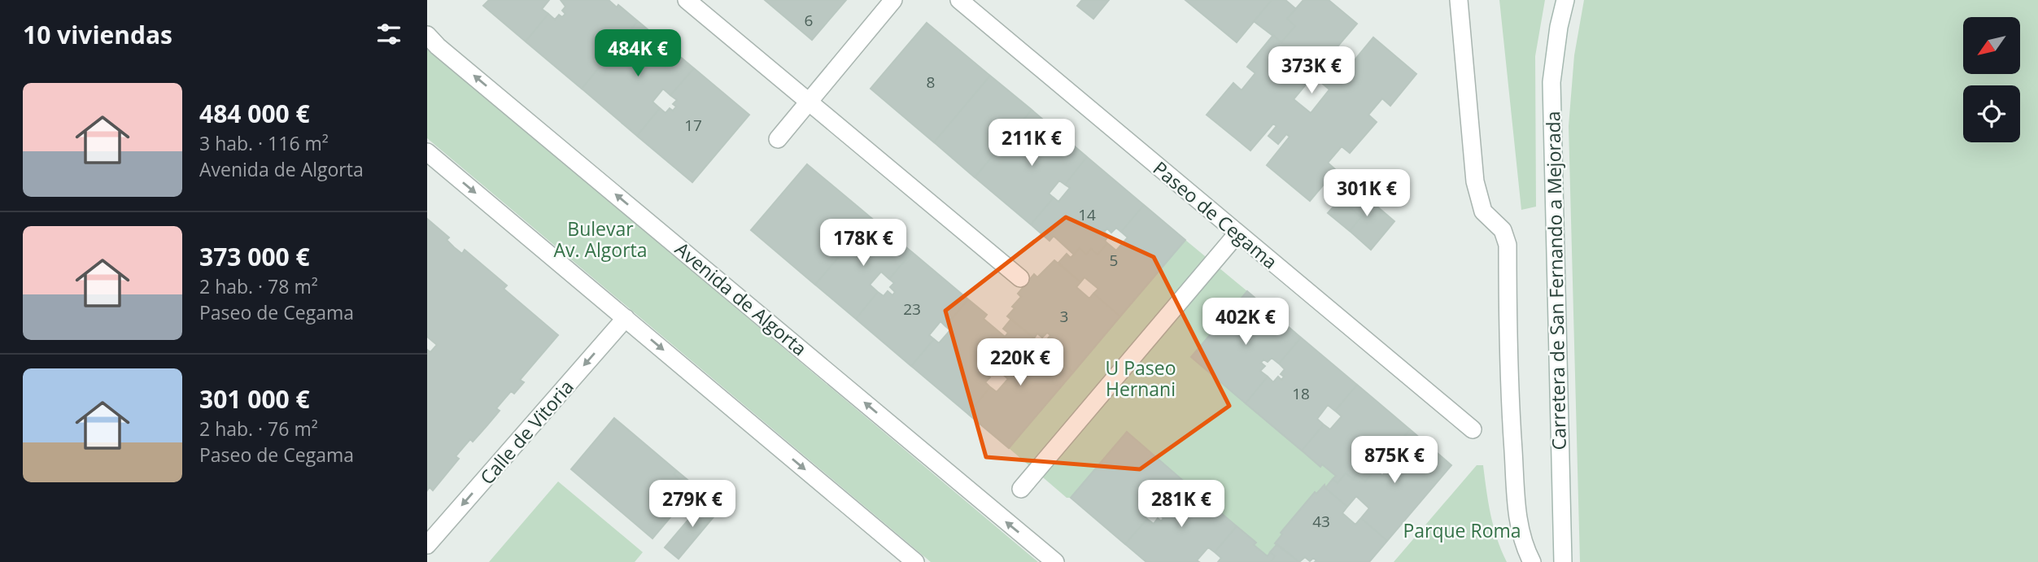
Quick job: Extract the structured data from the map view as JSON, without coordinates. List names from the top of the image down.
{
  "streets": {
    "street": [
      "Paseo de Cegama",
      "Carretera de San Fernando a Mejorada",
      "Avenida de Algorta",
      "Calle de Vitoria"
    ]
  },
  "one_way": ["Calle de Vitoria"],
  "parks": ["Bulevar Av. Algorta", "U Paseo Hernani", "Parque Roma"],
  "house_numbers": [
    "6",
    "8",
    "17",
    "14",
    "5",
    "23",
    "3",
    "18",
    "43"
  ],
  "north": "bottom left",
  "page": {
    "heading": "10 viviendas",
    "price": [
      "484K €",
      "373K €",
      "211K €",
      "301K €",
      "178K €",
      "402K €",
      "220K €",
      "875K €",
      "279K €",
      "281K €"
    ],
    "list": [
      {
        "name": "484 000 €",
        "note": "3 hab. · 116 m² · Avenida de Algorta"
      },
      {
        "name": "373 000 €",
        "note": "2 hab. · 78 m² · Paseo de Cegama"
      },
      {
        "name": "301 000 €",
        "note": "2 hab. · 76 m² · Paseo de Cegama"
      }
    ]
  }
}
